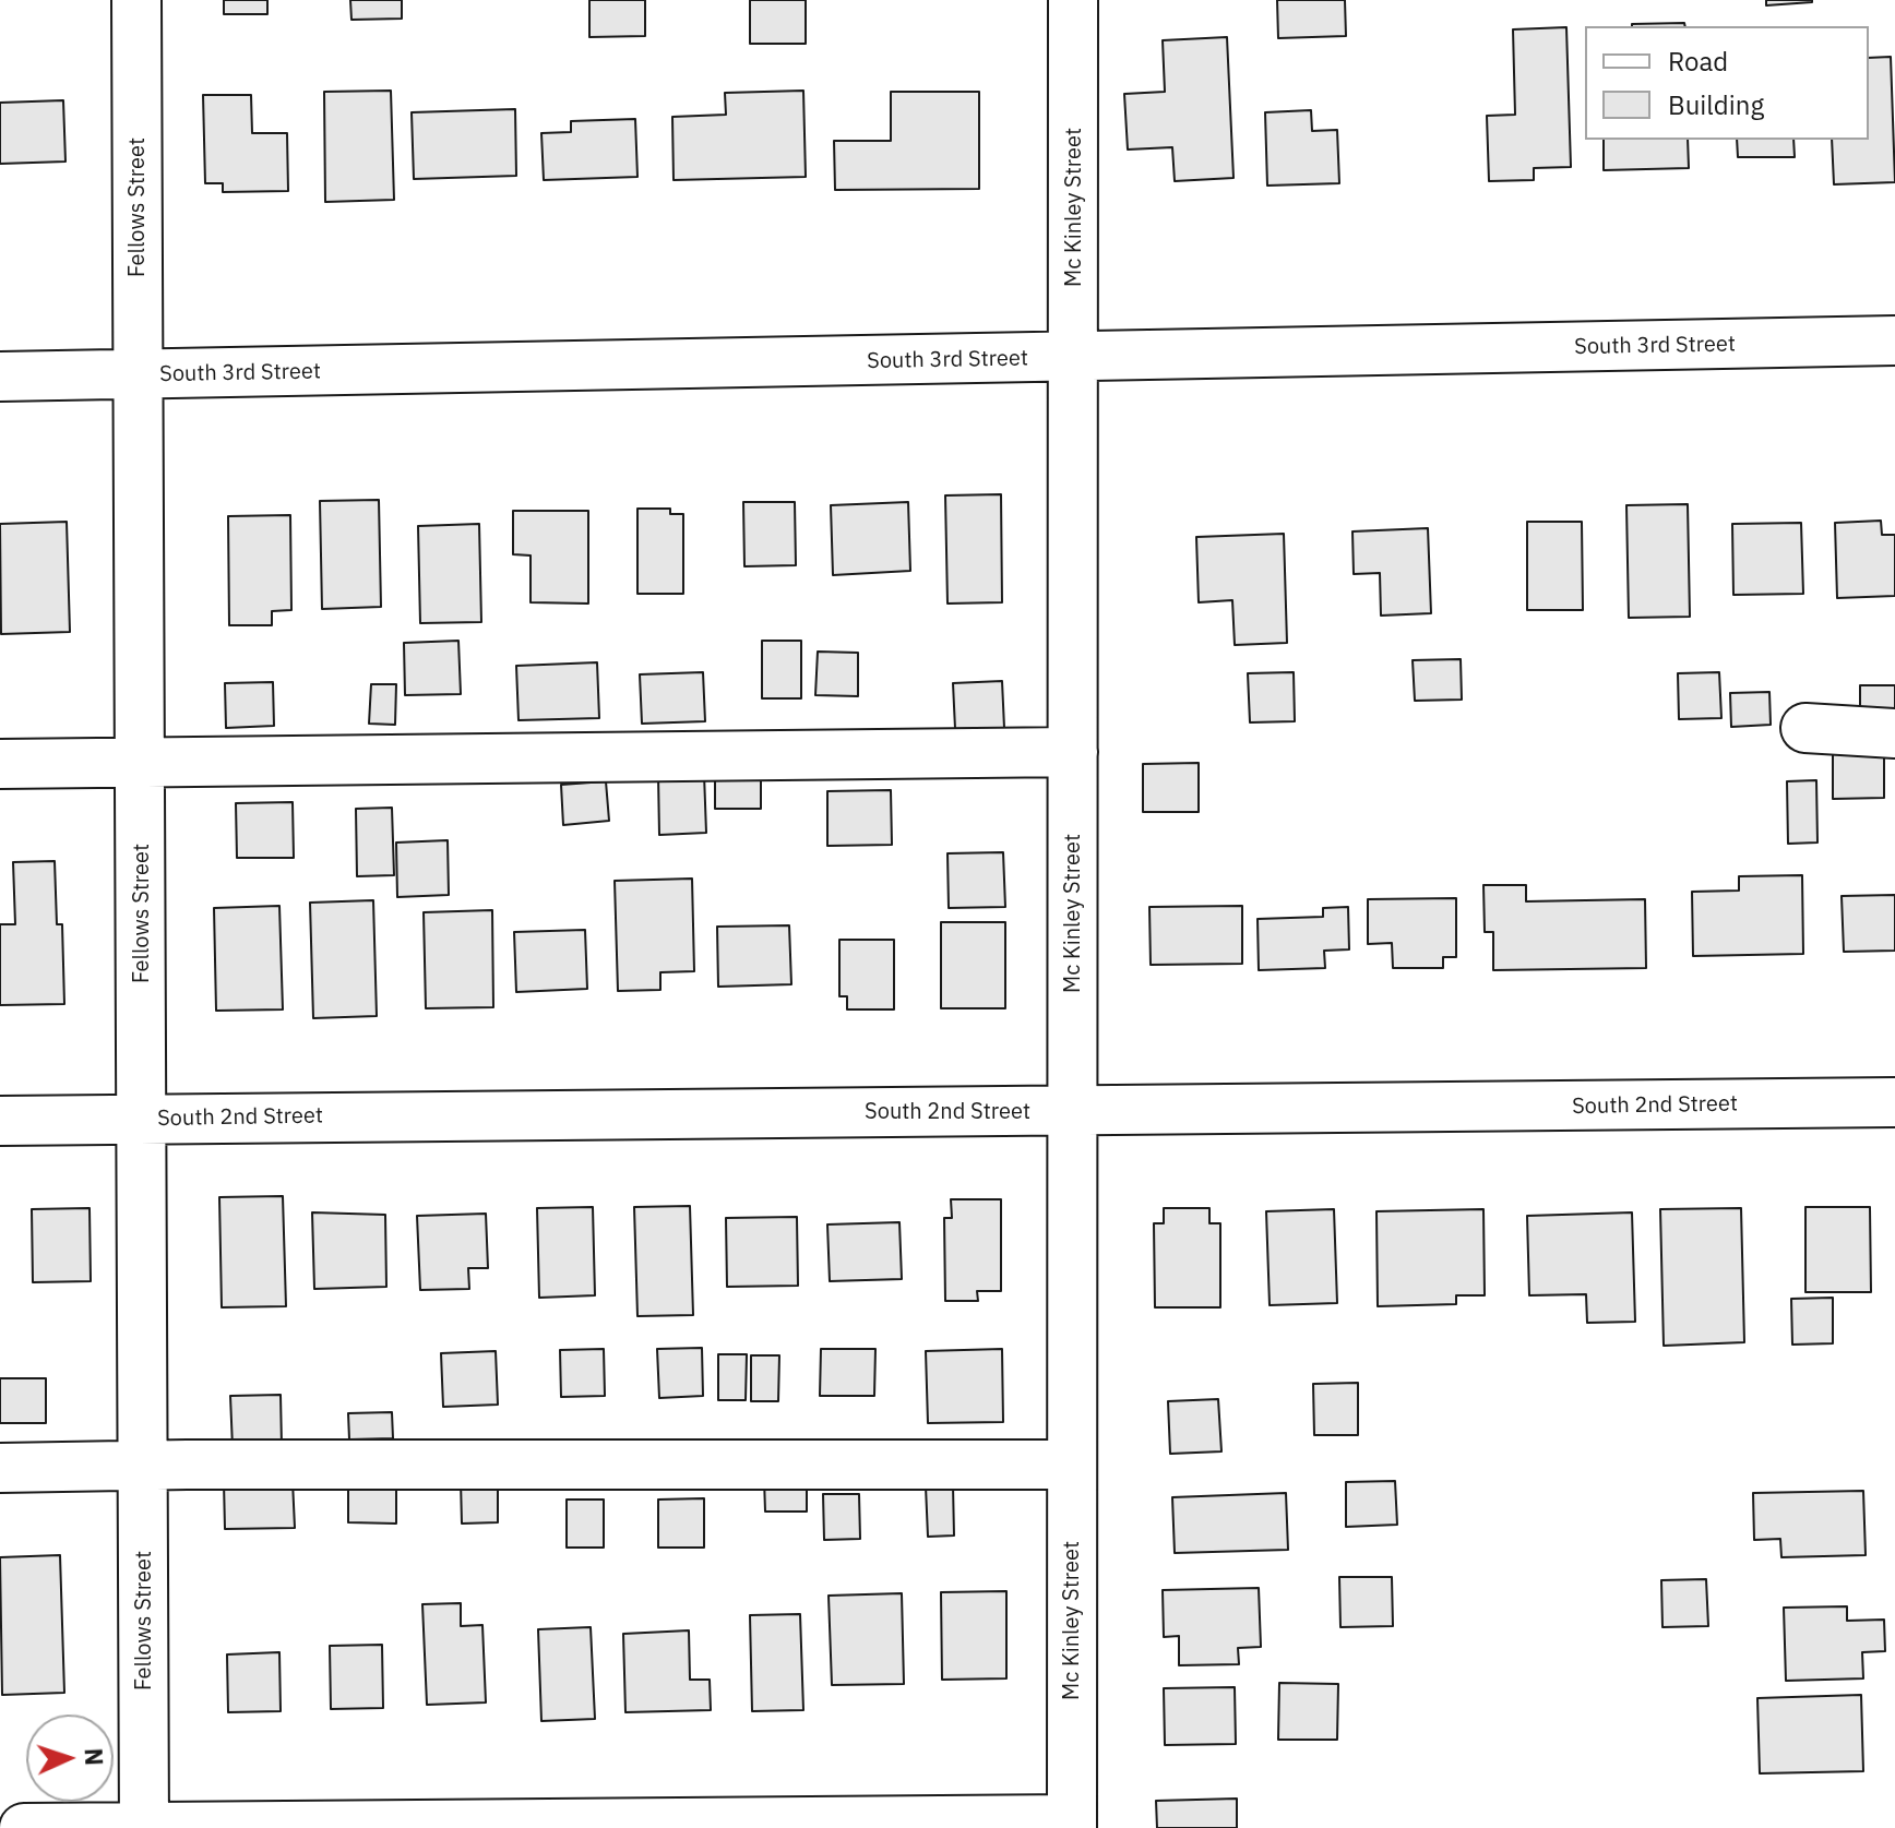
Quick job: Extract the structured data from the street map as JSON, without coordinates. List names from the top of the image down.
{
  "streets": {
    "street": [
      "Fellows Street",
      "Mc Kinley Street",
      "South 3rd Street",
      "South 2nd Street"
    ]
  },
  "crossings": [
    ["Fellows Street", "South 3rd Street"],
    ["Fellows Street", "South 2nd Street"],
    ["Mc Kinley Street", "South 3rd Street"],
    ["Mc Kinley Street", "South 2nd Street"]
  ],
  "legend": ["Road", "Building"],
  "north": "right"
}
